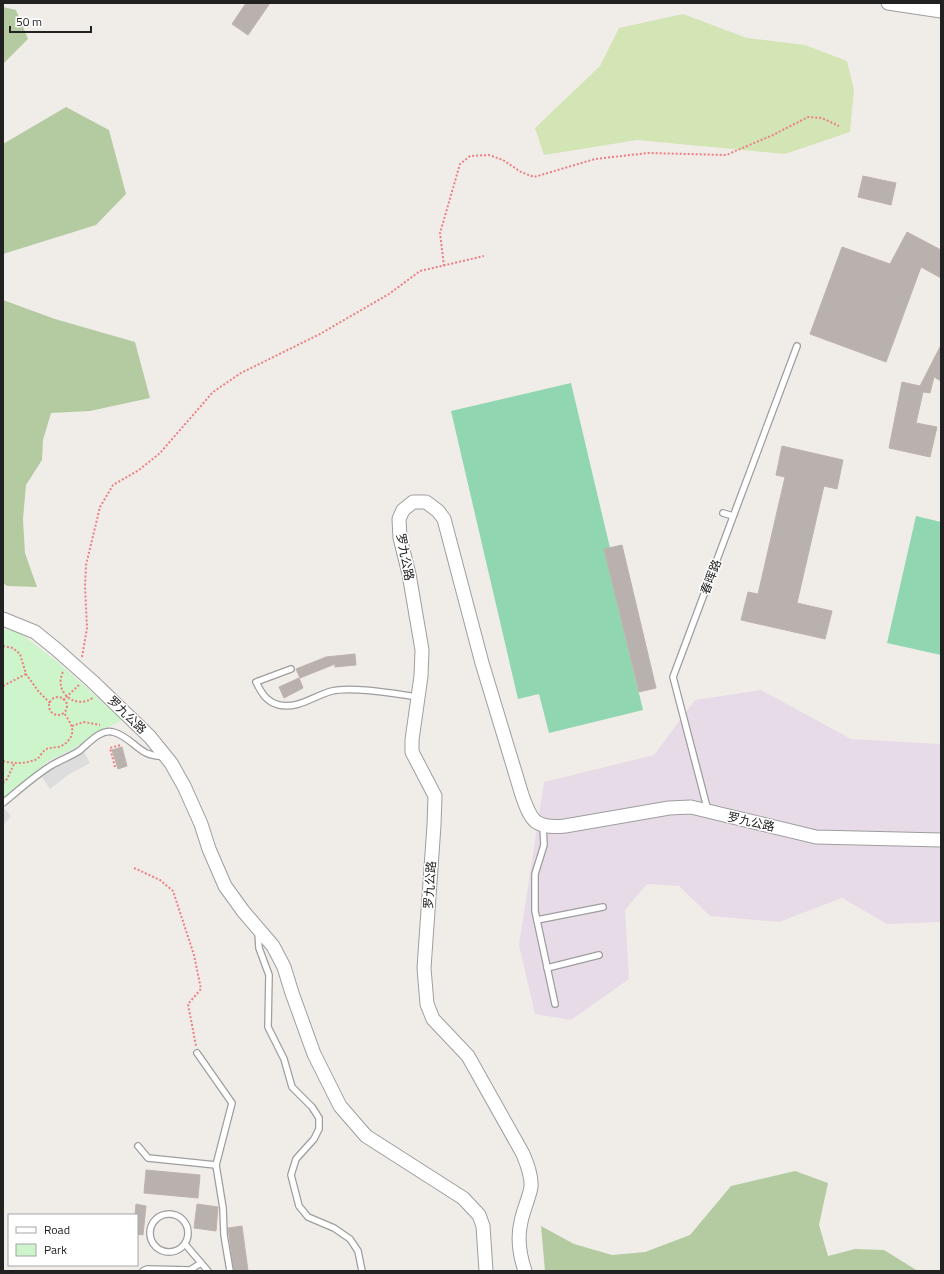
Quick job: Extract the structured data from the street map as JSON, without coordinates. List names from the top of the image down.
{
  "streets": {
    "street": ["罗九公路"],
    "lane": ["春晖路"]
  },
  "crossings": [
    ["罗九公路", "春晖路"]
  ],
  "legend": ["Road", "Park"],
  "scale_bar": "50 m"
}
